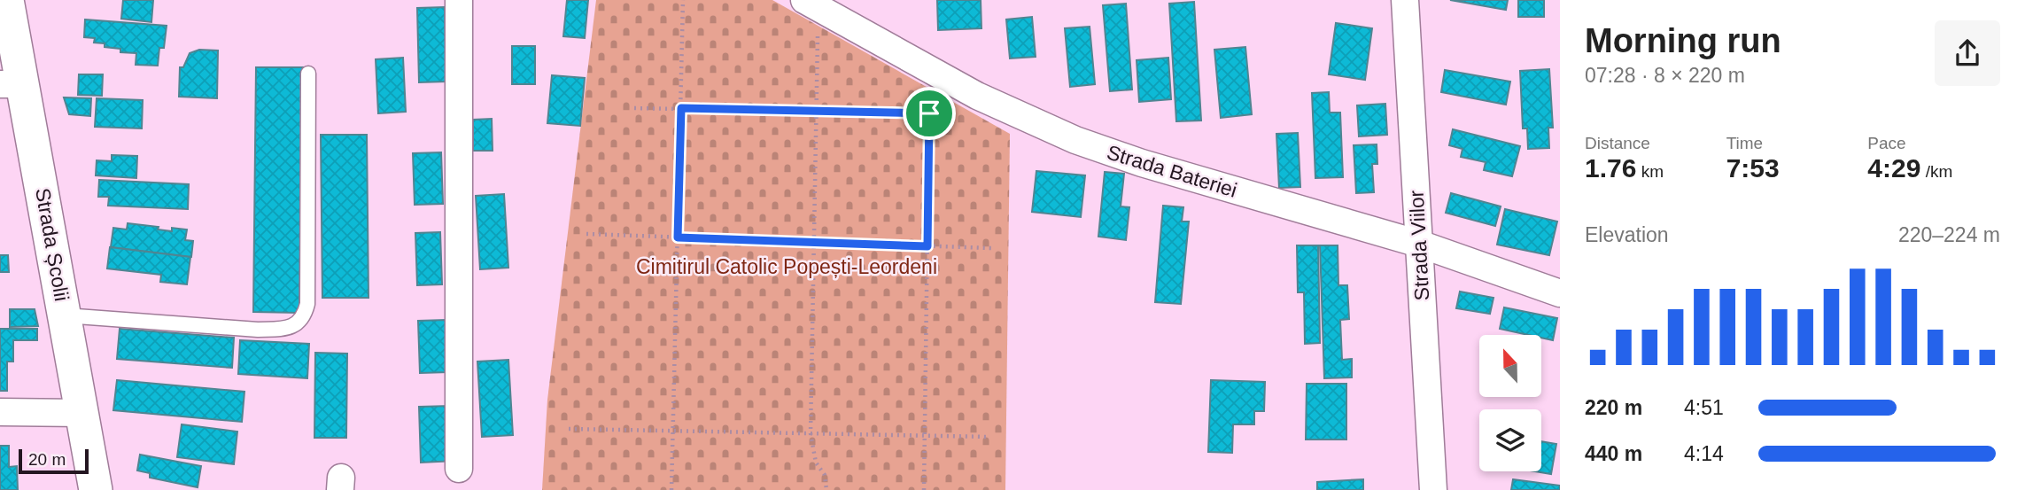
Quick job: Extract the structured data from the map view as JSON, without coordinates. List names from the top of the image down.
{
  "streets": {
    "street": ["Strada Bateriei", "Strada Școlii", "Strada Viilor"]
  },
  "crossings": [
    ["Strada Bateriei", "Strada Viilor"]
  ],
  "parks": ["Cimitirul Catolic Popești-Leordeni"],
  "scale_bar": "20 m",
  "north": "top",
  "page": {
    "heading": ["Morning run", "07:28 · 8 × 220 m"],
    "stats": [
      ["Distance", "1.76 km"],
      ["Time", "7:53"],
      ["Pace", "4:29 /km"]
    ],
    "chart": ["Elevation", "220–224 m"],
    "list": [
      {
        "name": "220 m",
        "note": "4:51"
      },
      {
        "name": "440 m",
        "note": "4:14"
      }
    ],
    "scale": "20 m"
  }
}
